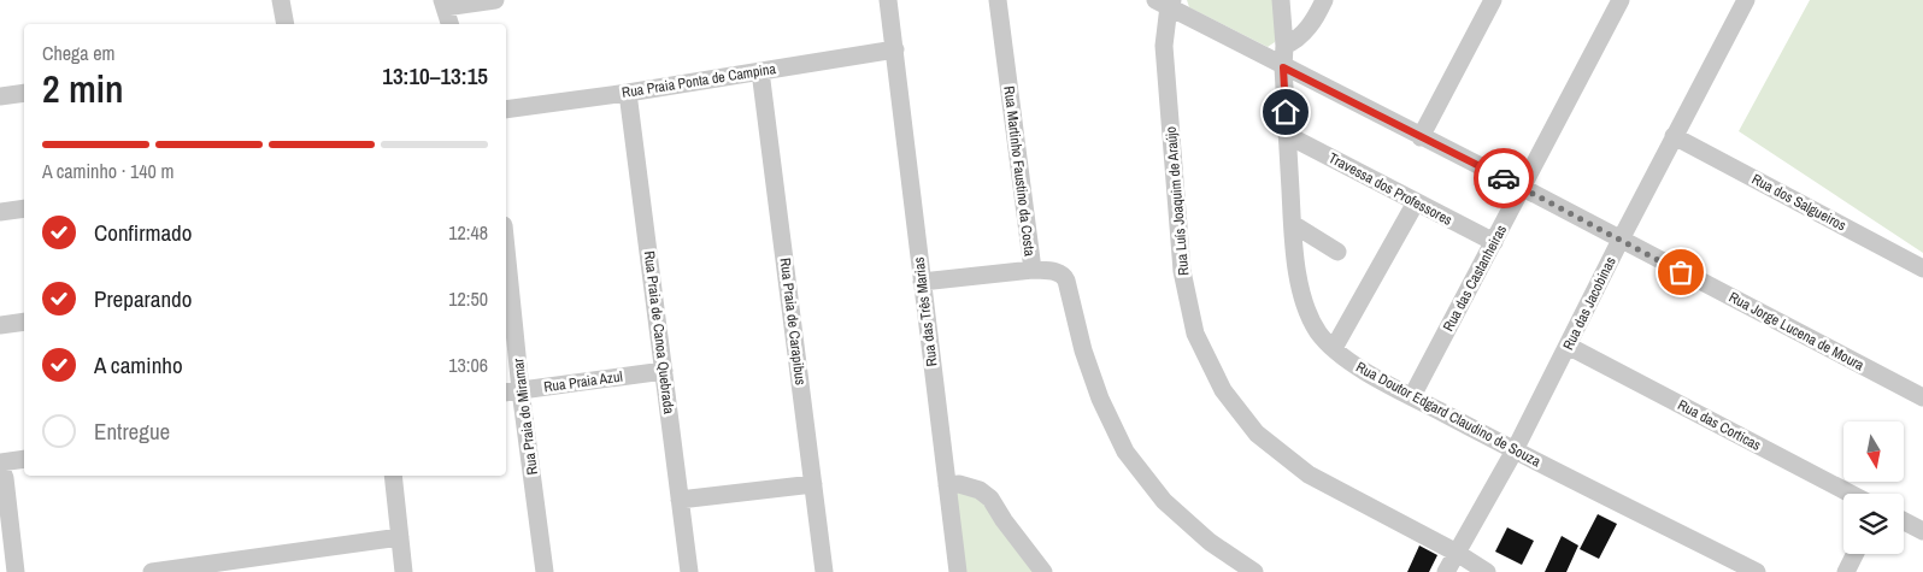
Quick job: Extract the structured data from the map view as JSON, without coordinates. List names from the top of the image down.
{
  "streets": {
    "street": [
      "Rua Praia Ponta de Campina",
      "Rua Martinho Faustino da Costa",
      "Travessa dos Professores",
      "Rua Luís Joaquim de Araújo",
      "Rua dos Salgueiros",
      "Rua das Castanheiras",
      "Rua das Jacobinas",
      "Rua das Três Marias",
      "Rua Praia de Carapibus",
      "Rua Jorge Lucena de Moura",
      "Rua Praia de Canoa Quebrada",
      "Rua Praia Azul",
      "Rua Doutor Edgard Claudino de Souza",
      "Rua Praia do Miramar",
      "Rua das Corticas"
    ]
  },
  "crossings": [
    ["Rua Praia Ponta de Campina", "Rua das Três Marias"],
    ["Rua Praia Ponta de Campina", "Rua Praia de Carapibus"],
    ["Rua Praia Ponta de Campina", "Rua Praia de Canoa Quebrada"],
    ["Travessa dos Professores", "Rua das Castanheiras"],
    ["Travessa dos Professores", "Rua Doutor Edgard Claudino de Souza"],
    ["Rua Luís Joaquim de Araújo", "Rua das Jacobinas"],
    ["Rua Luís Joaquim de Araújo", "Rua Jorge Lucena de Moura"],
    ["Rua dos Salgueiros", "Rua das Jacobinas"],
    ["Rua das Castanheiras", "Rua Jorge Lucena de Moura"],
    ["Rua das Castanheiras", "Rua Doutor Edgard Claudino de Souza"],
    ["Rua das Jacobinas", "Rua Jorge Lucena de Moura"],
    ["Rua das Jacobinas", "Rua Doutor Edgard Claudino de Souza"],
    ["Rua das Jacobinas", "Rua das Corticas"],
    ["Rua Jorge Lucena de Moura", "Rua Doutor Edgard Claudino de Souza"],
    ["Rua Praia de Canoa Quebrada", "Rua Praia Azul"],
    ["Rua Praia Azul", "Rua Praia do Miramar"]
  ],
  "north": "bottom",
  "page": {
    "heading": ["2 min", "Chega em", "13:10–13:15"],
    "bar": "A caminho · 140 m",
    "list": [
      ["Confirmado", "12:48"],
      ["Preparando", "12:50"],
      ["A caminho", "13:06"],
      "Entregue"
    ]
  }
}
